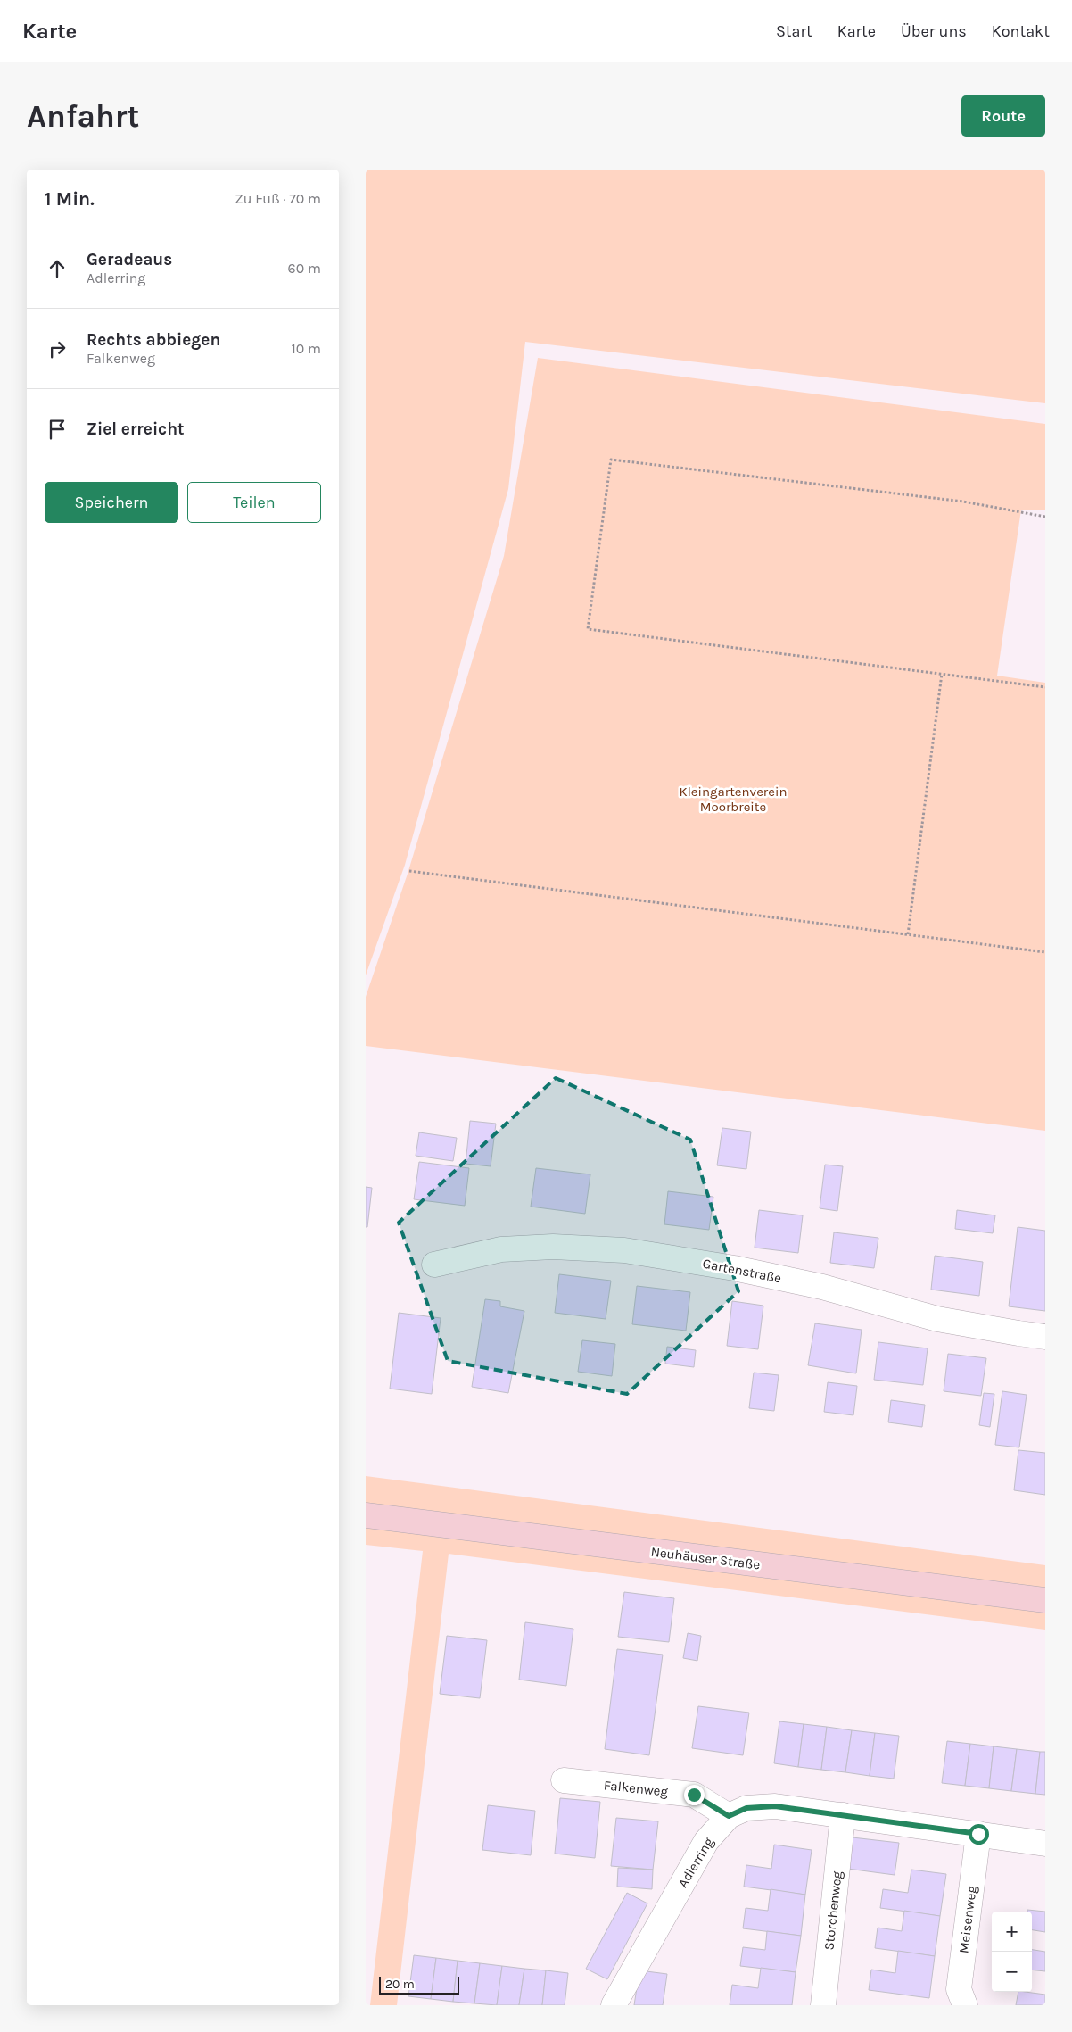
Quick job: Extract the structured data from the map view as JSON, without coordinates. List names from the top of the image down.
{
  "streets": {
    "main road": ["Neuhäuser Straße"],
    "street": [
      "Gartenstraße",
      "Falkenweg",
      "Adlerring",
      "Storchenweg",
      "Meisenweg"
    ]
  },
  "crossings": [
    ["Falkenweg", "Adlerring"],
    ["Adlerring", "Storchenweg"],
    ["Adlerring", "Meisenweg"]
  ],
  "parks": ["Kleingartenverein Moorbreite"],
  "scale_bar": "20 m",
  "page": {
    "header": "Karte",
    "nav": [
      "Start",
      "Karte",
      "Über uns",
      "Kontakt"
    ],
    "buttons": [
      "Route",
      ["Speichern", "Teilen"]
    ],
    "title": "Anfahrt",
    "heading": ["1 Min.", "Zu Fuß · 70 m"],
    "list": [
      ["Geradeaus", "Adlerring", "60 m"],
      ["Rechts abbiegen", "Falkenweg", "10 m"],
      "Ziel erreicht"
    ],
    "map_buttons": ["+", "−"],
    "scale": "20 m"
  }
}
